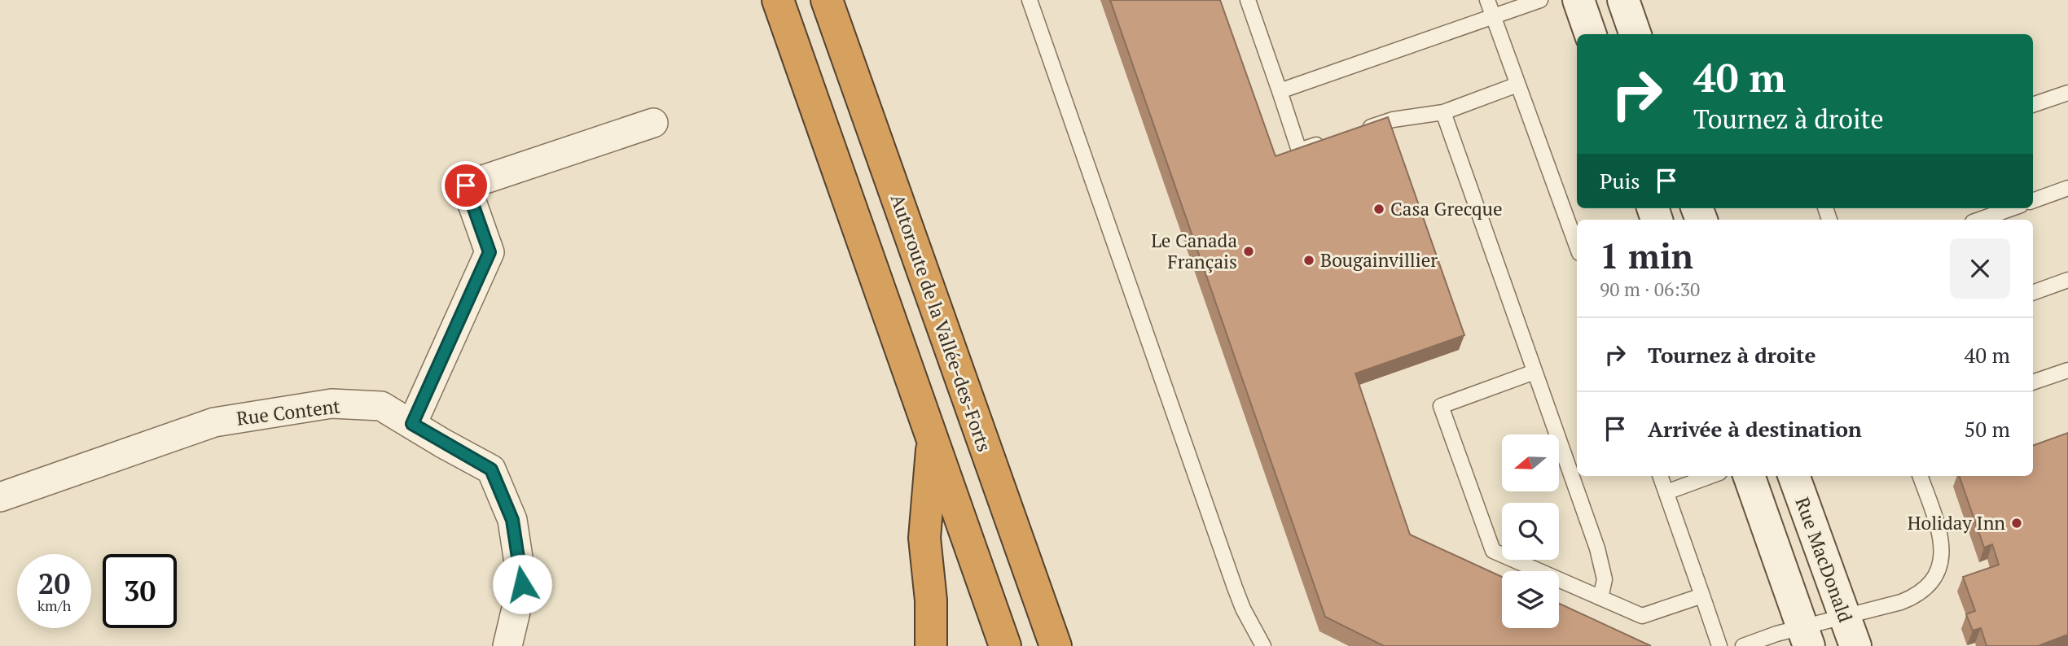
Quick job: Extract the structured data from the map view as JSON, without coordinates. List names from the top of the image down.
{
  "streets": {
    "highway": ["Autoroute de la Vallée-des-Forts"],
    "street": ["Rue Content", "Rue MacDonald"]
  },
  "places": [
    "Casa Grecque",
    "Le Canada Français",
    "Bougainvillier",
    "Holiday Inn"
  ],
  "north": "left",
  "page": {
    "turn": ["40 m", "Tournez à droite"],
    "then": "Puis",
    "heading": ["1 min", "90 m · 06:30"],
    "list": [
      {
        "name": "Tournez à droite",
        "value": "40 m"
      },
      {
        "name": "Arrivée à destination",
        "value": "50 m"
      }
    ],
    "speed": "20 km/h",
    "limit": "30"
  }
}
